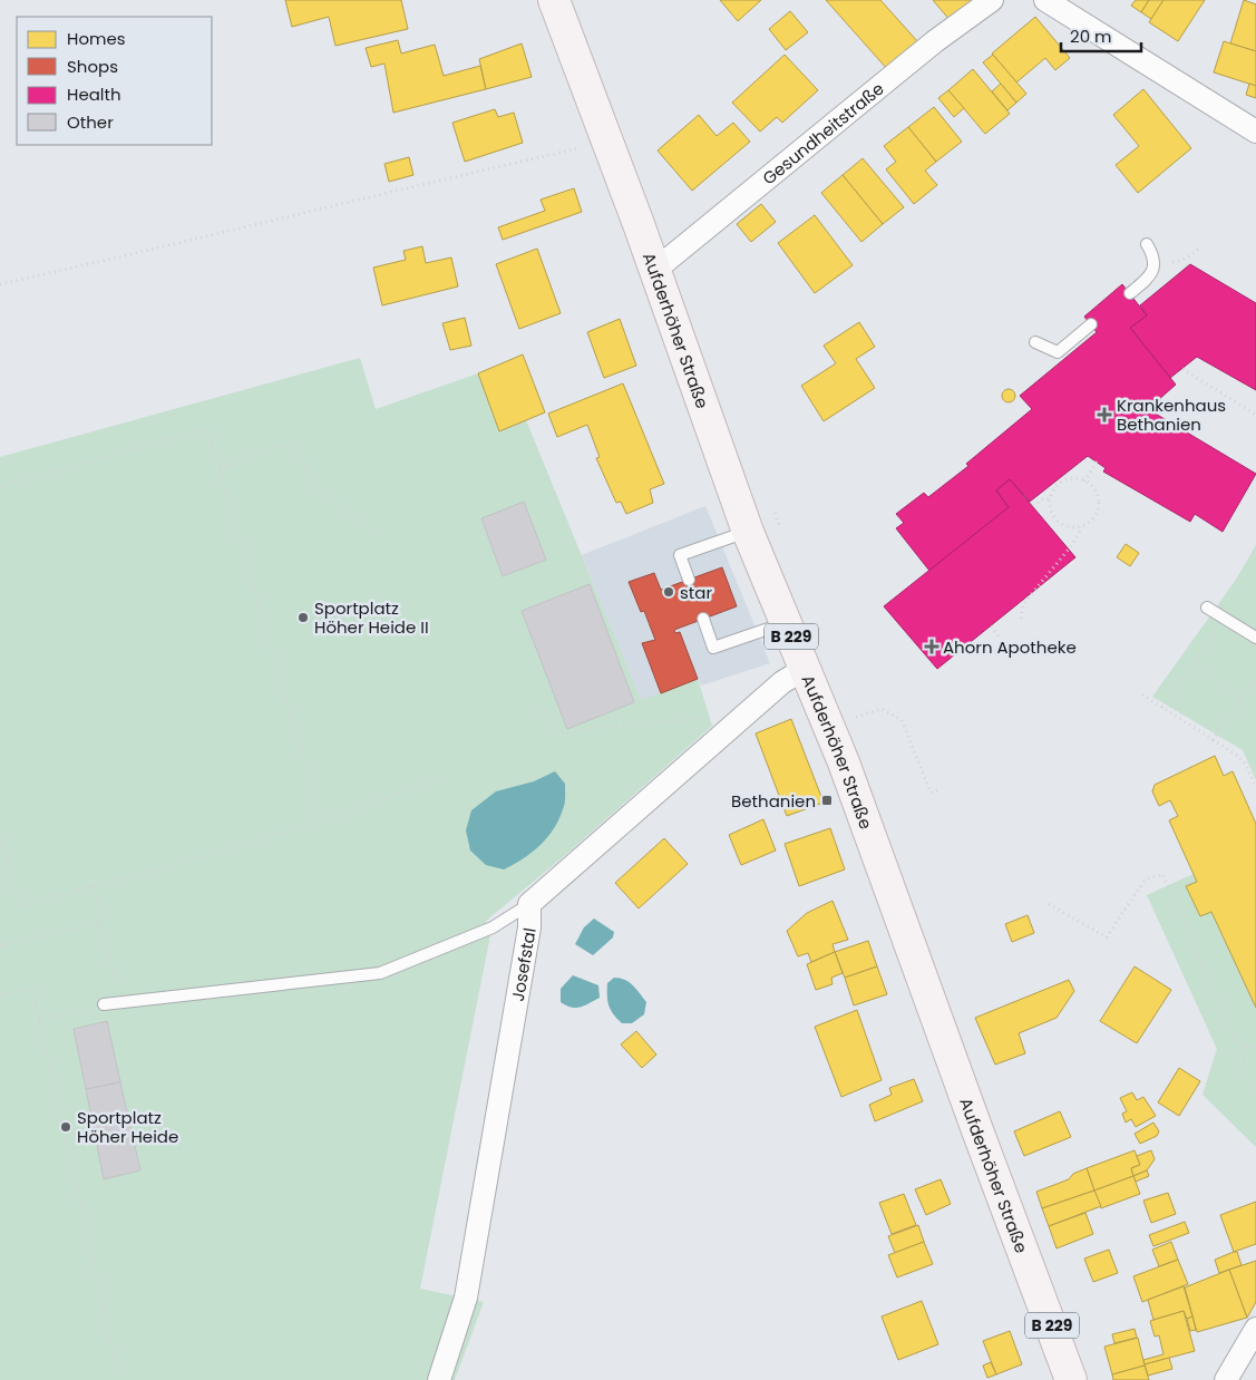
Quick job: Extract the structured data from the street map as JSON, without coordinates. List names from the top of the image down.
{
  "streets": {
    "main road": ["Aufderhöher Straße", "B 229"],
    "street": ["Gesundheitstraße", "Josefstal"]
  },
  "crossings": [
    ["Gesundheitstraße", "Aufderhöher Straße"],
    ["Aufderhöher Straße", "Josefstal"]
  ],
  "places": {
    "health": ["Krankenhaus Bethanien", "Ahorn Apotheke"],
    "other": ["star", "Sportplatz Höher Heide II", "Sportplatz Höher Heide"],
    "transit": ["Bethanien"]
  },
  "legend": [
    "Homes",
    "Shops",
    "Health",
    "Other"
  ],
  "scale_bar": "20 m"
}
